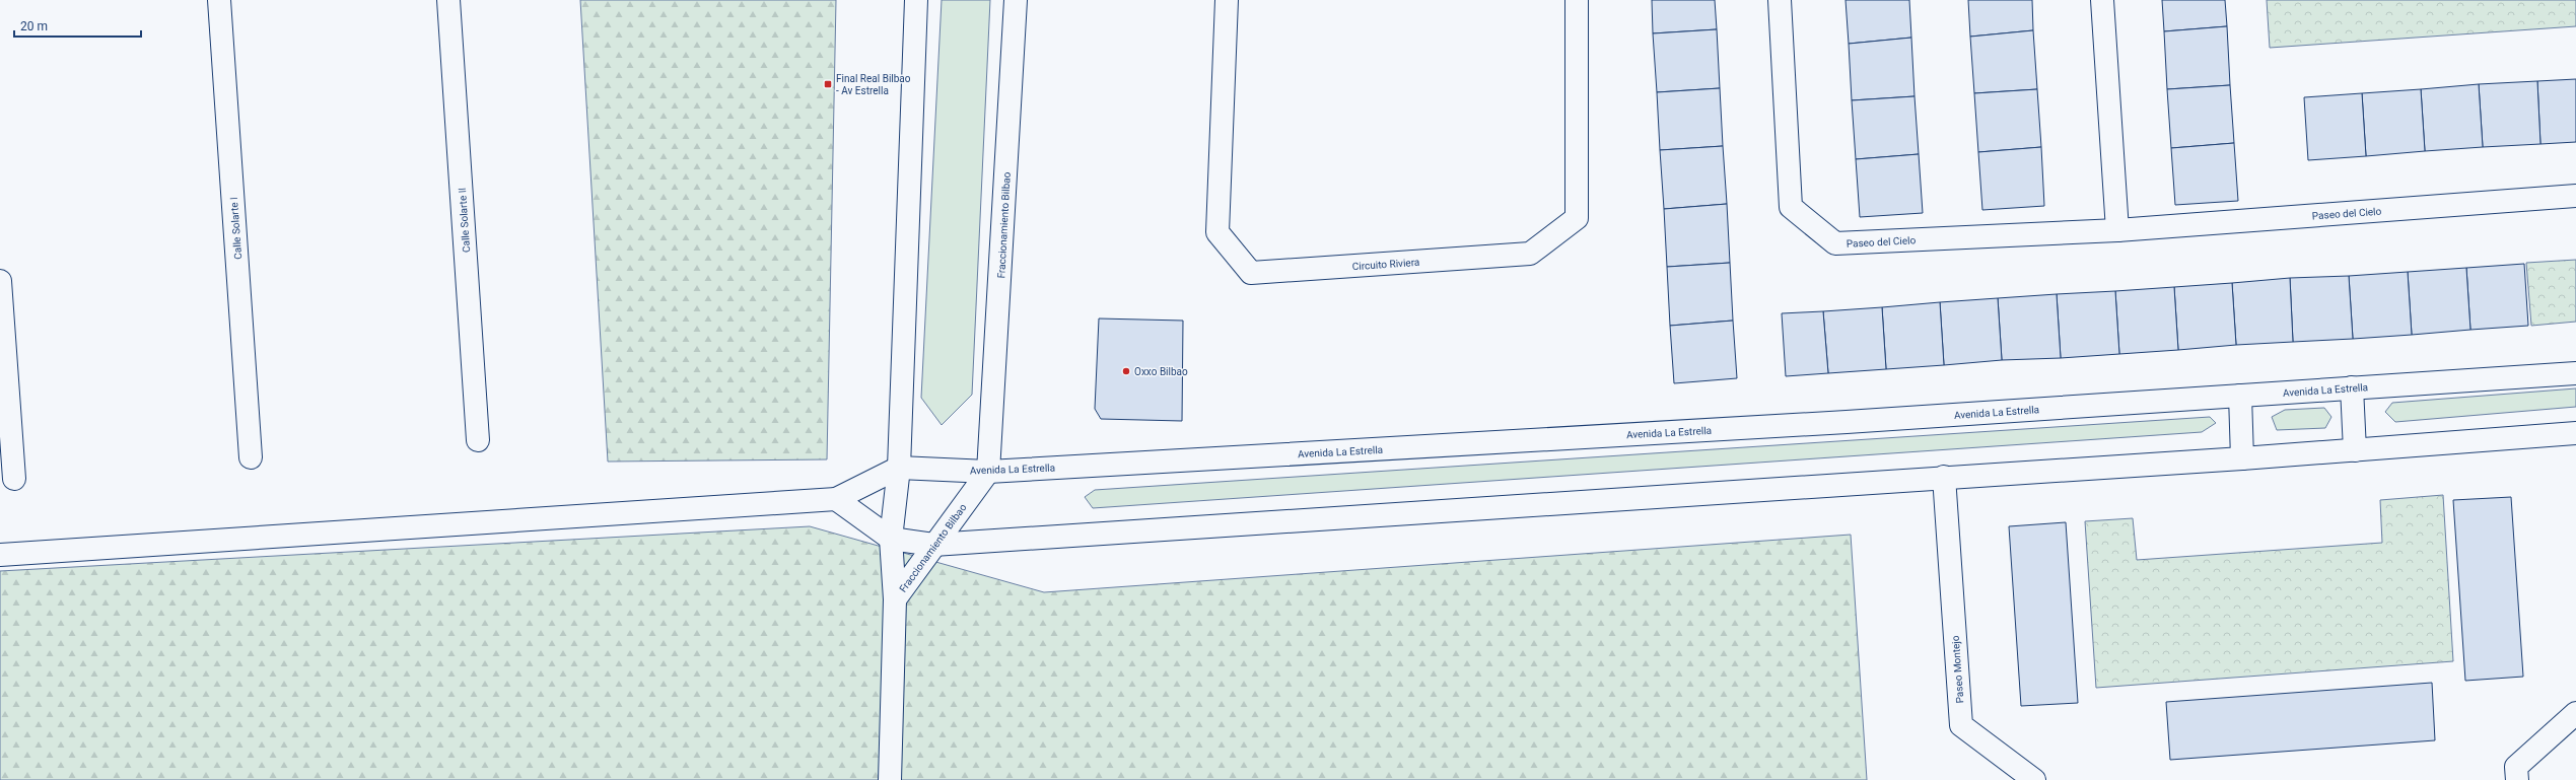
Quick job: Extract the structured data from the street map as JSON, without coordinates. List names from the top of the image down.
{
  "streets": {
    "street": [
      "Paseo del Cielo",
      "Calle Solarte II",
      "Fraccionamiento Bilbao",
      "Calle Solarte I",
      "Circuito Riviera",
      "Avenida La Estrella",
      "Paseo Montejo"
    ]
  },
  "crossings": [
    ["Fraccionamiento Bilbao", "Avenida La Estrella"]
  ],
  "places": {
    "transit": ["Final Real Bilbao - Av Estrella"],
    "other": ["Oxxo Bilbao"]
  },
  "scale_bar": "20 m"
}
